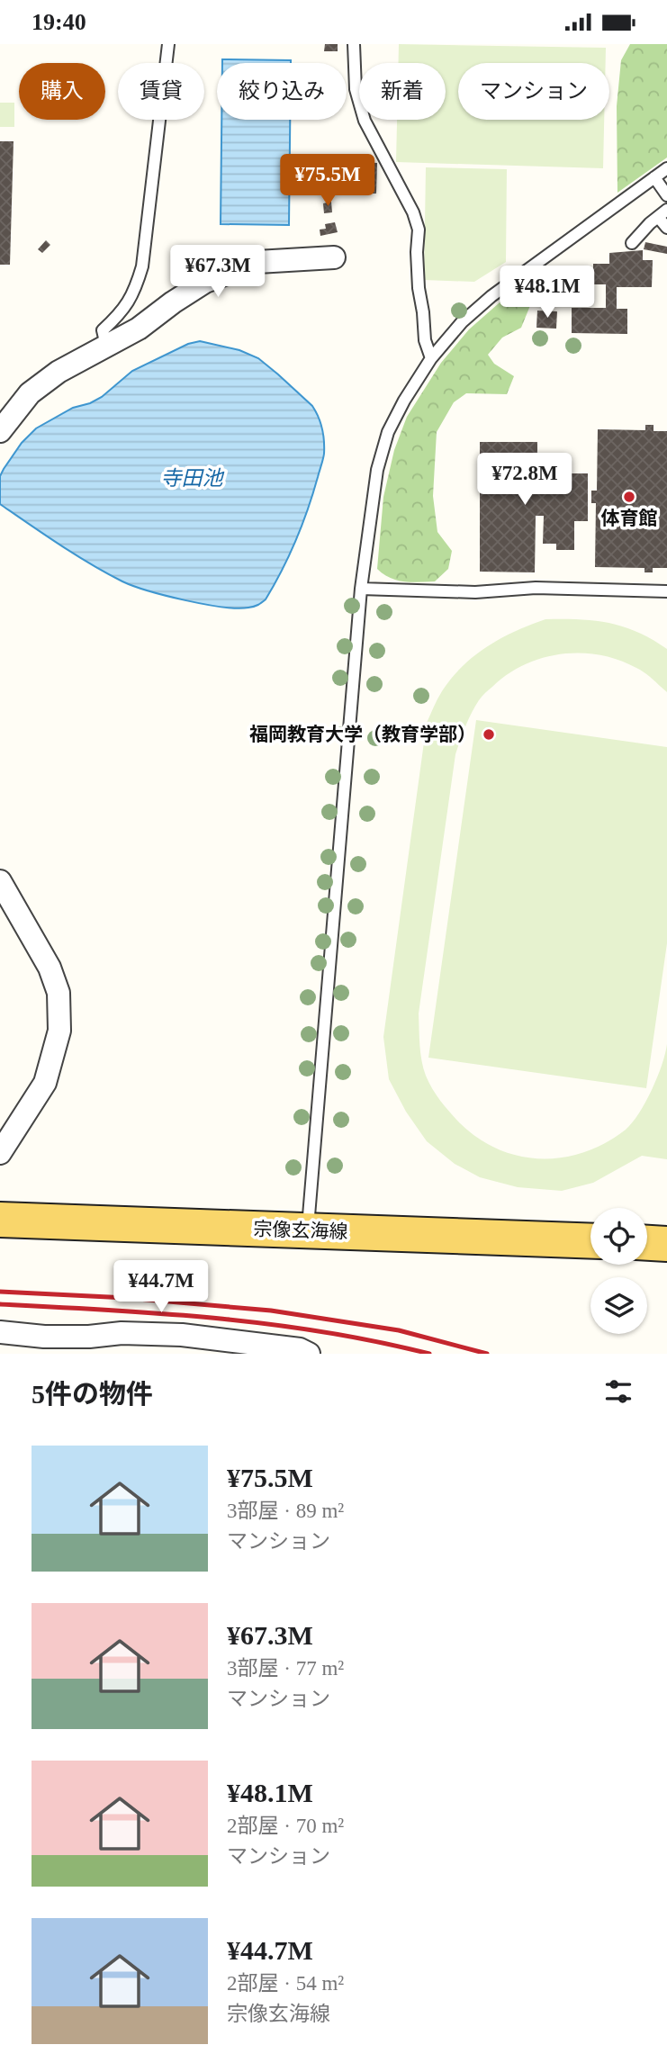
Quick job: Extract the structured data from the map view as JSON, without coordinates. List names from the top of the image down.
{
  "streets": {
    "main road": ["宗像玄海線"]
  },
  "water": ["寺田池"],
  "places": ["体育館", "福岡教育大学（教育学部）"],
  "page": {
    "status": "19:40",
    "chip": [
      "購入",
      "賃貸",
      "絞り込み",
      "新着",
      "マンション"
    ],
    "price": [
      "¥75.5M",
      "¥67.3M",
      "¥48.1M",
      "¥72.8M",
      "¥44.7M"
    ],
    "heading": "5件の物件",
    "list": [
      {
        "name": "¥75.5M",
        "note": "3部屋 · 89 m² · マンション"
      },
      {
        "name": "¥67.3M",
        "note": "3部屋 · 77 m² · マンション"
      },
      {
        "name": "¥48.1M",
        "note": "2部屋 · 70 m² · マンション"
      },
      {
        "name": "¥44.7M",
        "note": "2部屋 · 54 m² · 宗像玄海線"
      }
    ]
  }
}
